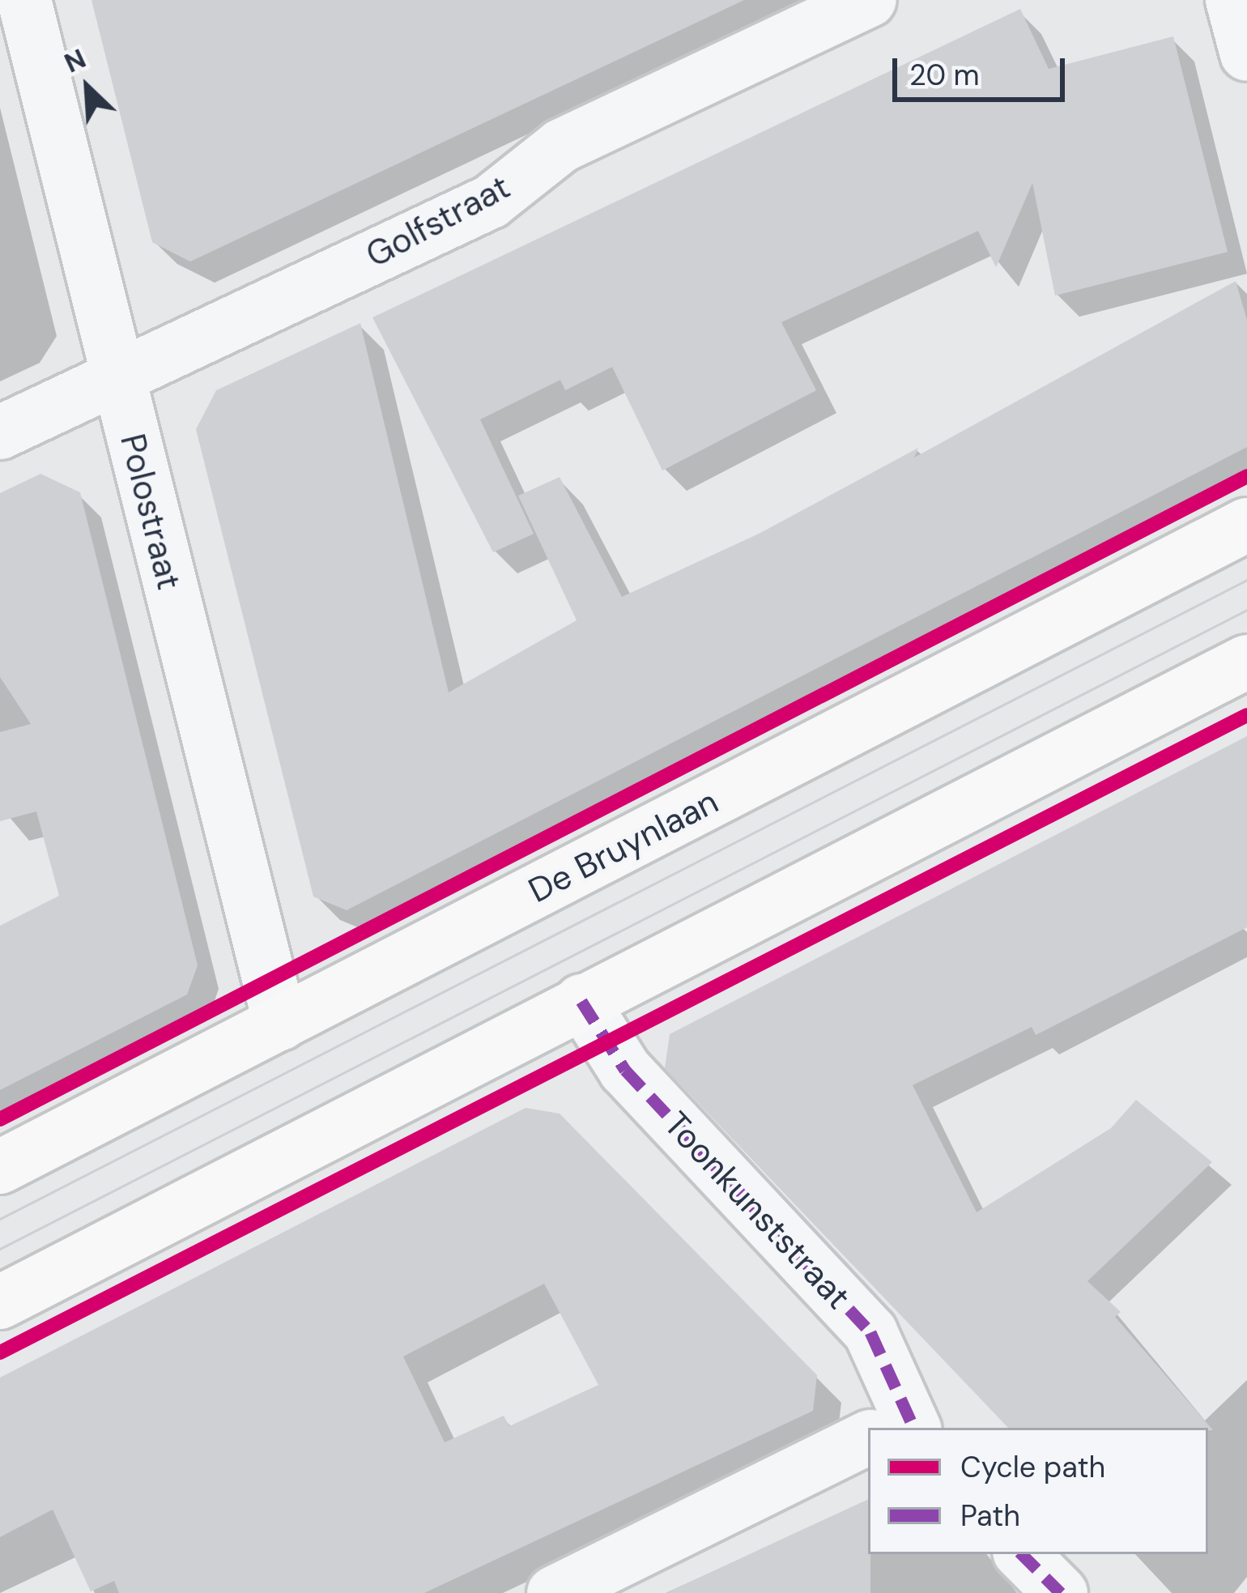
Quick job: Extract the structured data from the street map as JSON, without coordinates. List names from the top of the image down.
{
  "streets": {
    "main road": ["De Bruynlaan"],
    "street": ["Golfstraat", "Polostraat", "Toonkunststraat"]
  },
  "crossings": [
    ["Golfstraat", "Polostraat"],
    ["Polostraat", "De Bruynlaan"]
  ],
  "legend": ["Cycle path", "Path"],
  "scale_bar": "20 m",
  "north": "top left"
}
